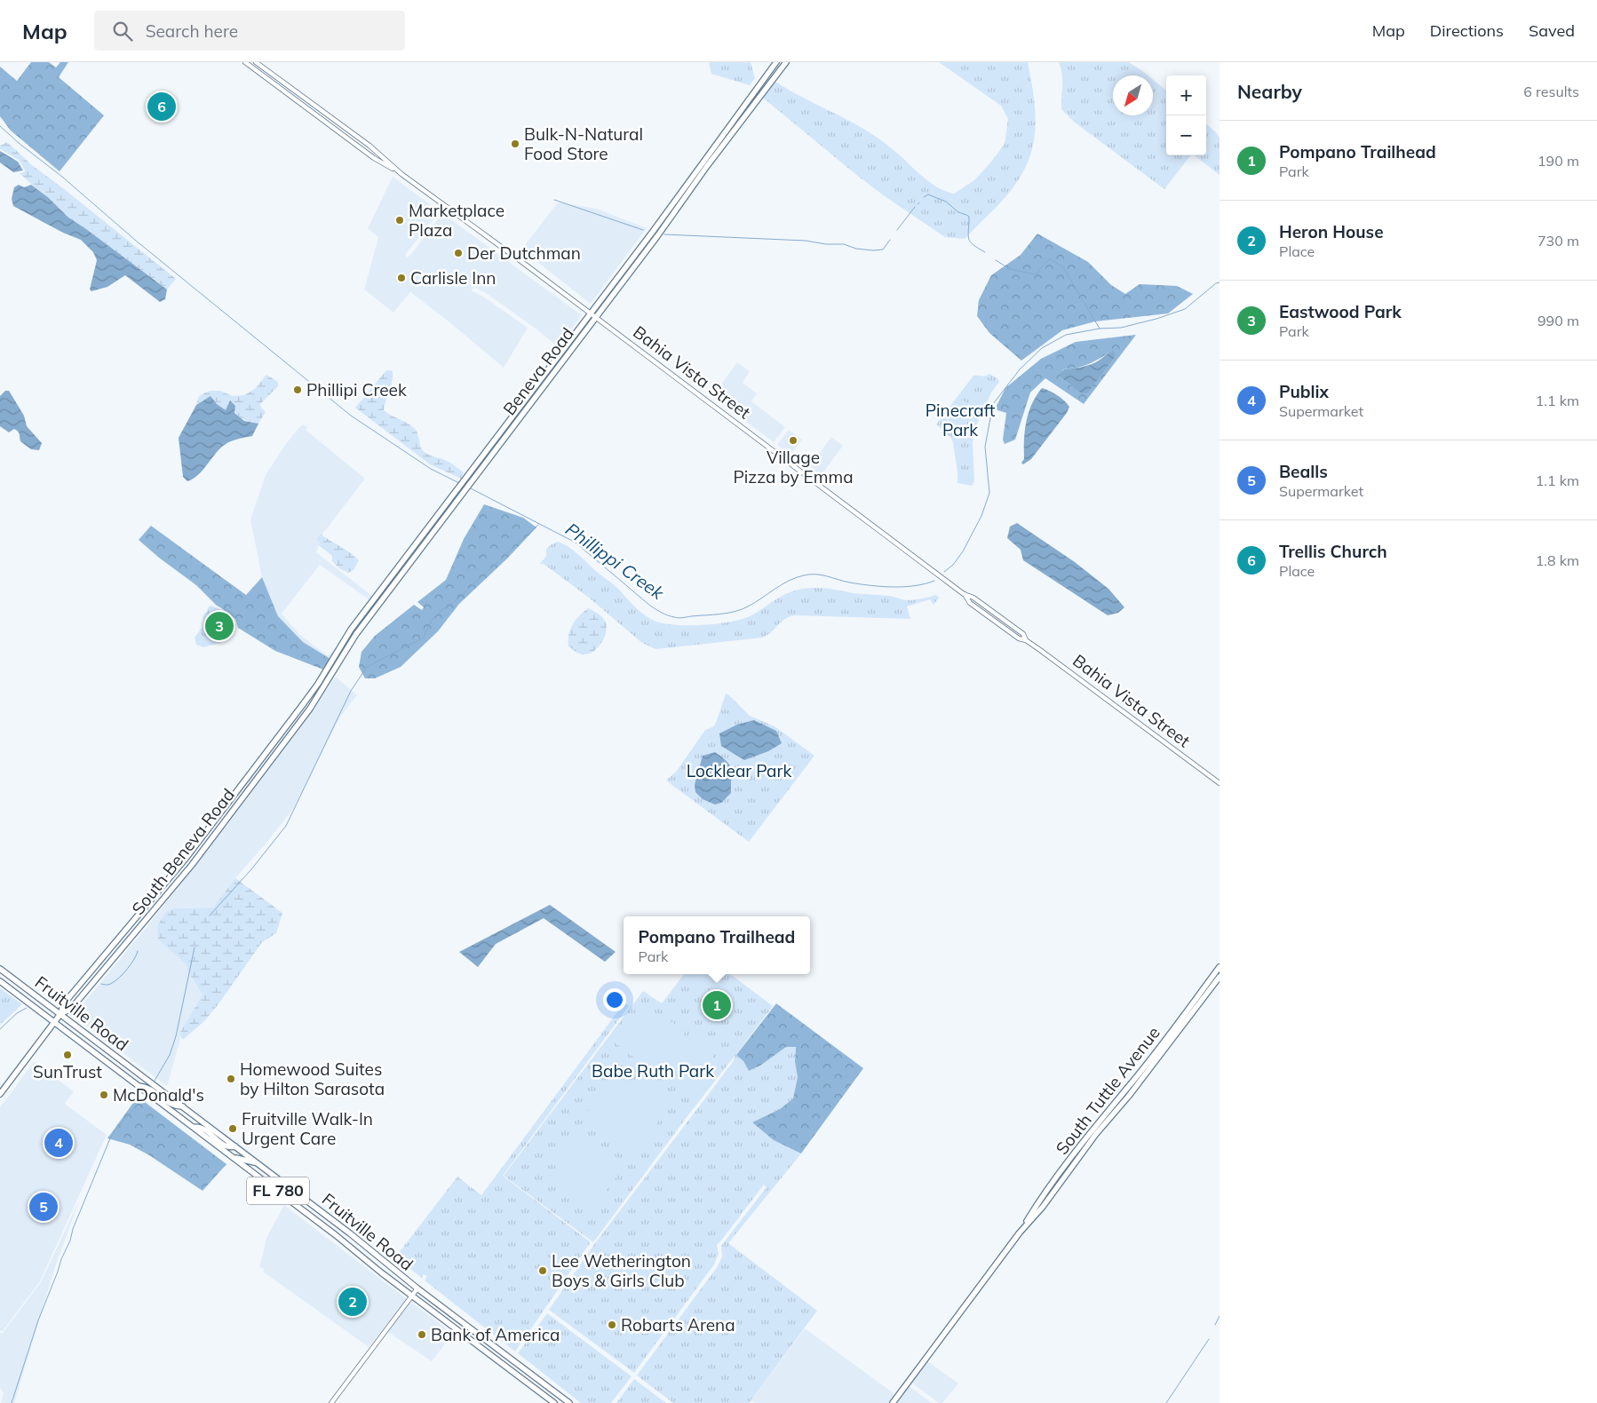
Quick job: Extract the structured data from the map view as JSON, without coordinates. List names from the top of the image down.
{
  "streets": {
    "main road": [
      "Beneva Road",
      "South Beneva Road",
      "Fruitville Road",
      "South Tuttle Avenue",
      "FL 780"
    ],
    "street": ["Bahia Vista Street"]
  },
  "crossings": [
    ["Beneva Road", "Bahia Vista Street"],
    ["Beneva Road", "South Beneva Road"],
    ["South Beneva Road", "Fruitville Road"]
  ],
  "water": ["Phillippi Creek"],
  "parks": ["Pinecraft Park", "Locklear Park", "Babe Ruth Park"],
  "places": [
    "Bulk-N-Natural Food Store",
    "Marketplace Plaza",
    "Der Dutchman",
    "Carlisle Inn",
    "Phillipi Creek",
    "Village Pizza by Emma",
    "SunTrust",
    "Homewood Suites by Hilton Sarasota",
    "McDonald's",
    "Fruitville Walk-In Urgent Care",
    "Lee Wetherington Boys & Girls Club",
    "Robarts Arena",
    "Bank of America"
  ],
  "north": "bottom left",
  "page": {
    "header": "Map",
    "search": "Search here",
    "nav": ["Map", "Directions", "Saved"],
    "heading": ["Nearby", "6 results"],
    "map_buttons": ["+", "−"],
    "pins": [
      "6",
      "3",
      "1",
      "4",
      "5",
      "2"
    ],
    "list": [
      {
        "mark": "1",
        "name": "Pompano Trailhead",
        "note": "Park",
        "value": "190 m"
      },
      {
        "mark": "2",
        "name": "Heron House",
        "note": "Place",
        "value": "730 m"
      },
      {
        "mark": "3",
        "name": "Eastwood Park",
        "note": "Park",
        "value": "990 m"
      },
      {
        "mark": "4",
        "name": "Publix",
        "note": "Supermarket",
        "value": "1.1 km"
      },
      {
        "mark": "5",
        "name": "Bealls",
        "note": "Supermarket",
        "value": "1.1 km"
      },
      {
        "mark": "6",
        "name": "Trellis Church",
        "note": "Place",
        "value": "1.8 km"
      }
    ],
    "popup": ["Pompano Trailhead", "Park"]
  }
}
